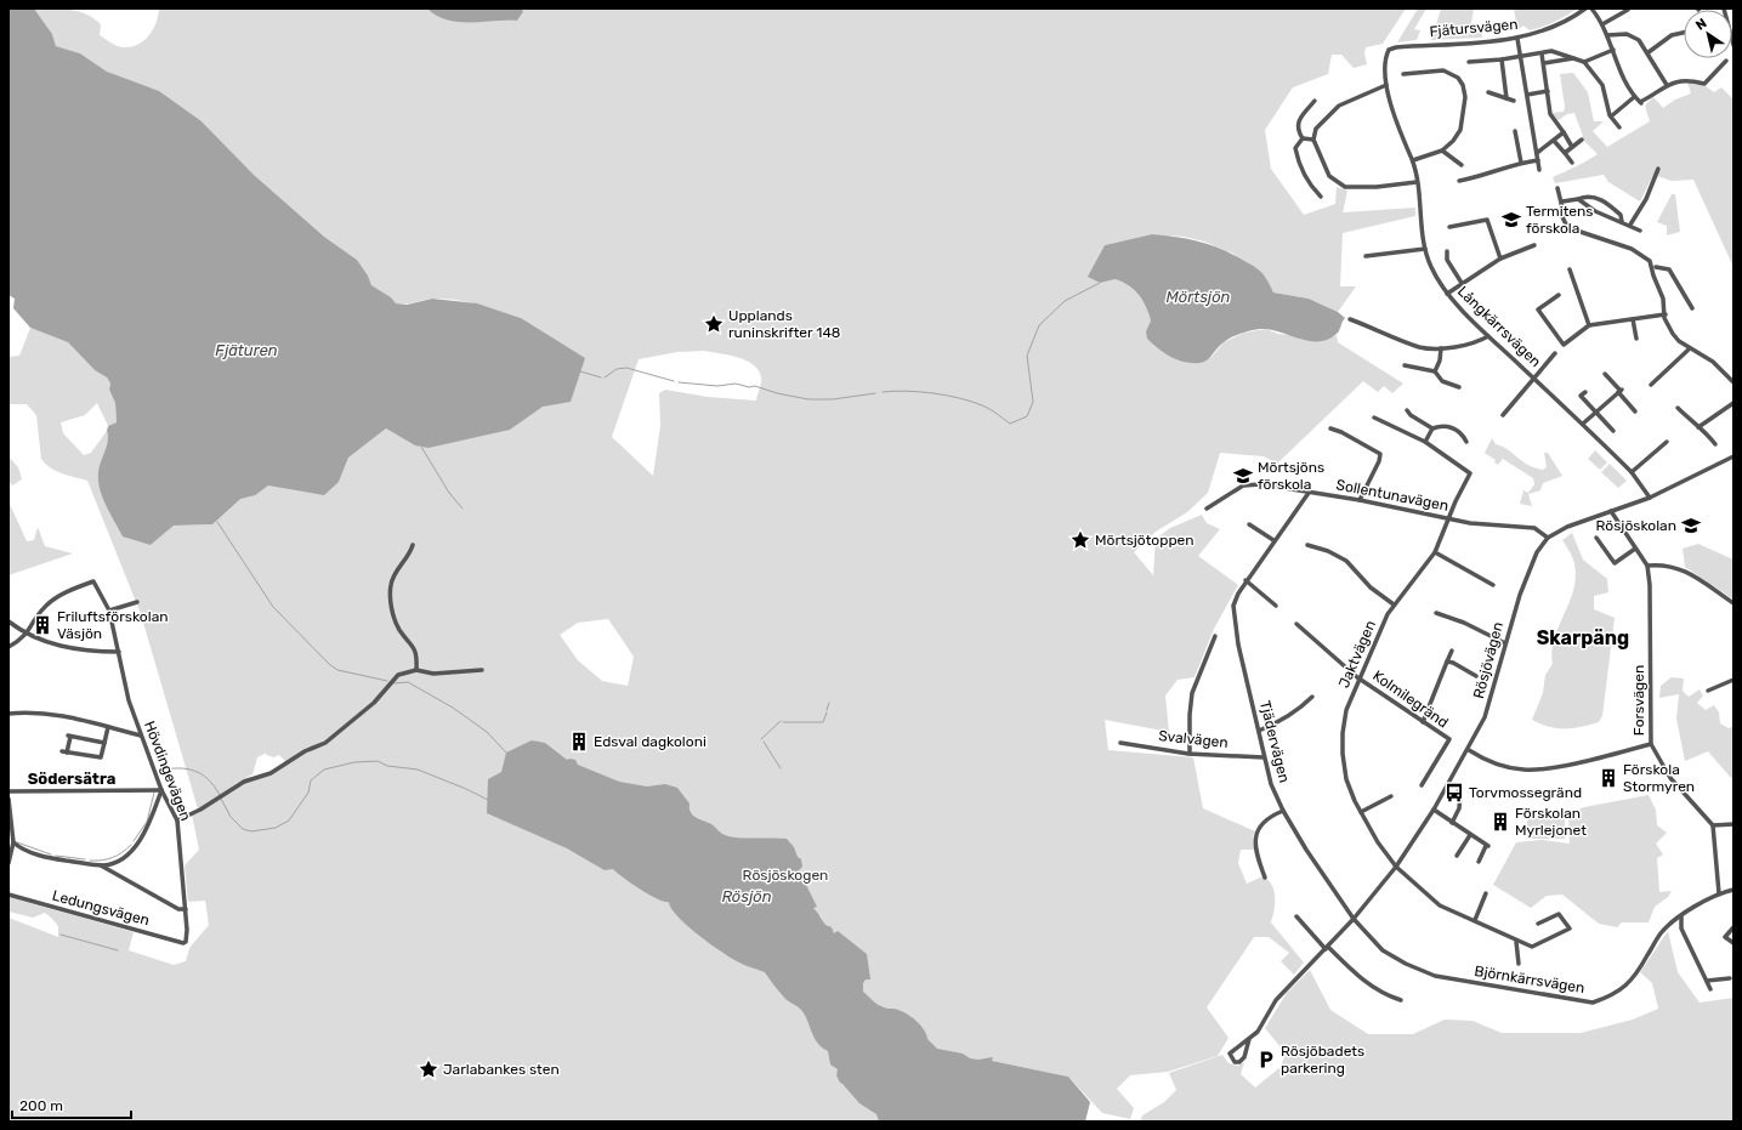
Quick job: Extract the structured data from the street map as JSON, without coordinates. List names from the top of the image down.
{
  "streets": {
    "street": [
      "Fjätursvägen",
      "Långkärrsvägen",
      "Sollentunavägen",
      "Jaktvägen",
      "Rösjövägen",
      "Kolmilegränd",
      "Forsvägen",
      "Svalvägen",
      "Tjädervägen",
      "Hövdingevägen",
      "Ledungsvägen",
      "Björnkärrsvägen"
    ]
  },
  "crossings": [
    ["Fjätursvägen", "Långkärrsvägen"],
    ["Sollentunavägen", "Jaktvägen"],
    ["Sollentunavägen", "Rösjövägen"],
    ["Sollentunavägen", "Tjädervägen"],
    ["Jaktvägen", "Rösjövägen"],
    ["Jaktvägen", "Kolmilegränd"],
    ["Rösjövägen", "Tjädervägen"],
    ["Rösjövägen", "Björnkärrsvägen"],
    ["Svalvägen", "Tjädervägen"],
    ["Tjädervägen", "Björnkärrsvägen"],
    ["Hövdingevägen", "Ledungsvägen"]
  ],
  "districts": ["Skarpäng", "Södersätra"],
  "water": ["Mörtsjön", "Fjäturen", "Rösjön"],
  "parks": ["Rösjöskogen"],
  "places": {
    "school or university": ["Termitens förskola", "Mörtsjöns förskola", "Rösjöskolan"],
    "place": ["Upplands runinskrifter 148", "Mörtsjötoppen", "Jarlabankes sten"],
    "building": [
      "Friluftsförskolan Väsjön",
      "Edsval dagkoloni",
      "Förskola Stormyren",
      "Förskolan Myrlejonet"
    ],
    "bus stop": ["Torvmossegränd"],
    "parking": ["Rösjöbadets parkering"]
  },
  "scale_bar": "200 m",
  "north": "top left"
}
